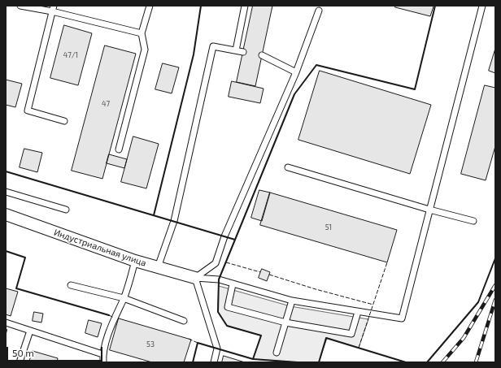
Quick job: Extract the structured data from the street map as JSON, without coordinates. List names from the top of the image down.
{
  "streets": {
    "street": ["Индустриальная улица"]
  },
  "house_numbers": [
    "47/1",
    "47",
    "51",
    "53"
  ],
  "scale_bar": "50 m"
}
